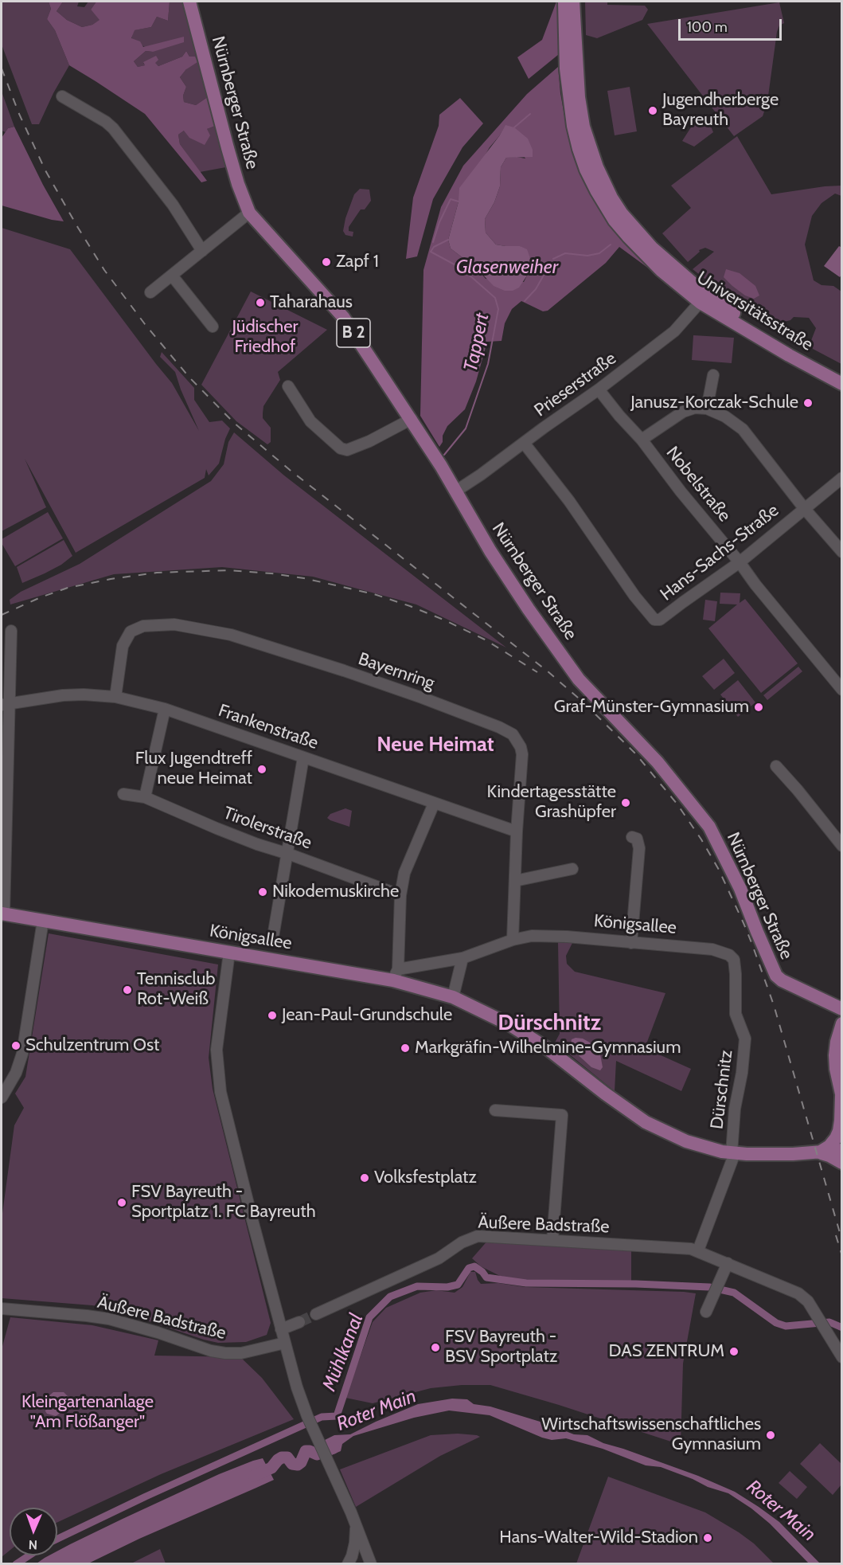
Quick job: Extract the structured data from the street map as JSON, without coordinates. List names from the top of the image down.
{
  "streets": {
    "main road": [
      "Nürnberger Straße",
      "Universitätsstraße",
      "B 2",
      "Königsallee"
    ],
    "street": [
      "Prieserstraße",
      "Nobelstraße",
      "Hans-Sachs-Straße",
      "Bayernring",
      "Frankenstraße",
      "Tirolerstraße",
      "Dürschnitz",
      "Äußere Badstraße"
    ]
  },
  "crossings": [
    ["Nürnberger Straße", "Prieserstraße"],
    ["Universitätsstraße", "Prieserstraße"],
    ["Prieserstraße", "Nobelstraße"],
    ["Prieserstraße", "Hans-Sachs-Straße"],
    ["Nobelstraße", "Hans-Sachs-Straße"],
    ["Bayernring", "Frankenstraße"],
    ["Bayernring", "Königsallee"],
    ["Königsallee", "Dürschnitz"],
    ["Dürschnitz", "Äußere Badstraße"]
  ],
  "districts": ["Neue Heimat", "Dürschnitz"],
  "water": [
    "Glasenweiher",
    "Tappert",
    "Mühlkanal",
    "Roter Main"
  ],
  "parks": ["Jüdischer Friedhof", "Kleingartenanlage \"Am Flößanger\""],
  "places": [
    "Jugendherberge Bayreuth",
    "Zapf 1",
    "Taharahaus",
    "Janusz-Korczak-Schule",
    "Graf-Münster-Gymnasium",
    "Flux Jugendtreff neue Heimat",
    "Kindertagesstätte Grashüpfer",
    "Nikodemuskirche",
    "Tennisclub Rot-Weiß",
    "Jean-Paul-Grundschule",
    "Schulzentrum Ost",
    "Markgräfin-Wilhelmine-Gymnasium",
    "Volksfestplatz",
    "FSV Bayreuth - Sportplatz 1. FC Bayreuth",
    "FSV Bayreuth - BSV Sportplatz",
    "DAS ZENTRUM",
    "Wirtschaftswissenschaftliches Gymnasium",
    "Hans-Walter-Wild-Stadion"
  ],
  "scale_bar": "100 m",
  "north": "bottom"
}
